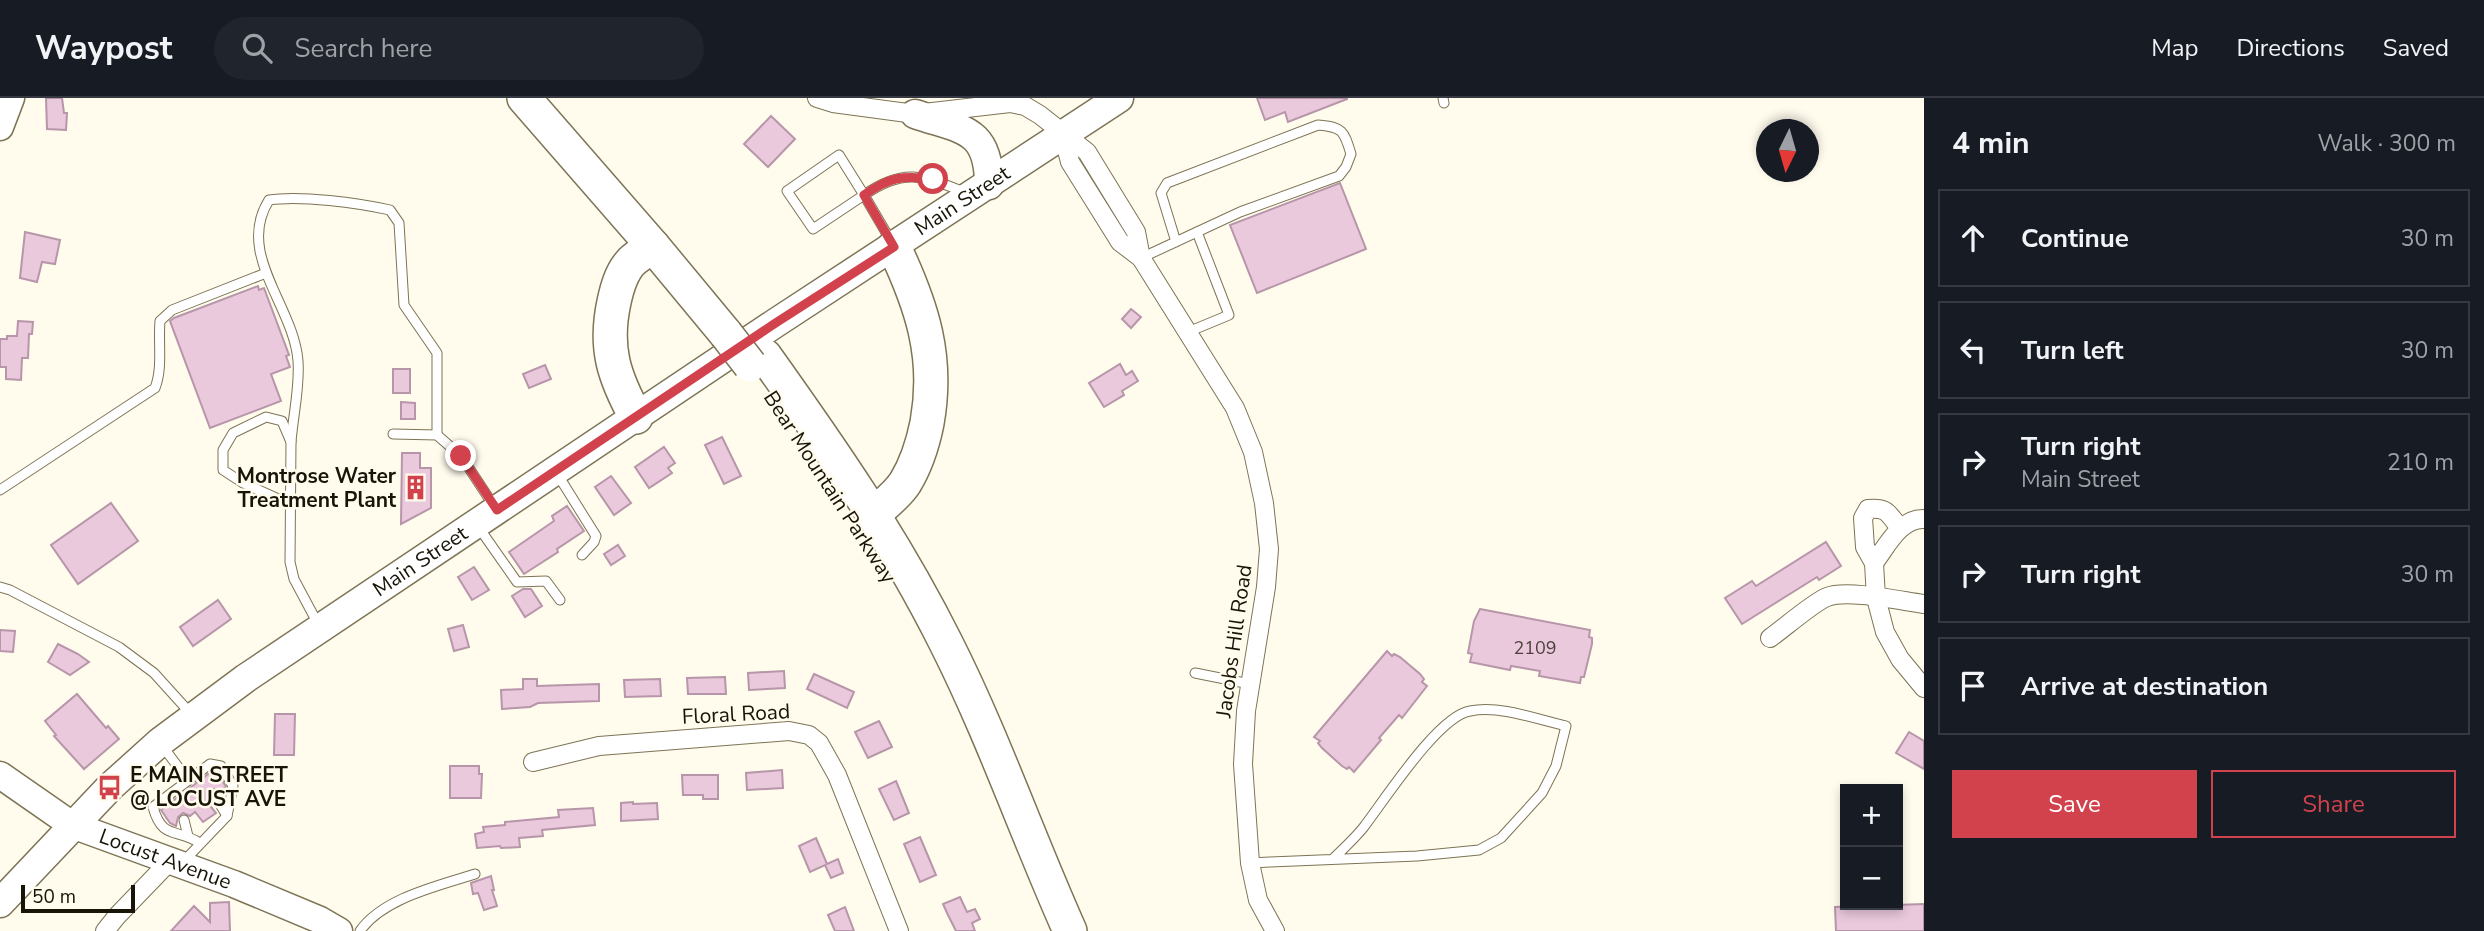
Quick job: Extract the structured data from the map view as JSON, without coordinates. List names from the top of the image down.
{
  "streets": {
    "highway": ["Bear Mountain Parkway"],
    "main road": ["Main Street"],
    "street": ["Jacobs Hill Road", "Floral Road", "Locust Avenue"]
  },
  "crossings": [
    ["Main Street", "Jacobs Hill Road"],
    ["Main Street", "Locust Avenue"]
  ],
  "places": {
    "building": ["Montrose Water Treatment Plant"],
    "bus stop": ["E MAIN STREET @ LOCUST AVE"]
  },
  "house_numbers": ["2109"],
  "scale_bar": "50 m",
  "north": "bottom",
  "page": {
    "header": "Waypost",
    "search": "Search here",
    "nav": ["Map", "Directions", "Saved"],
    "heading": ["4 min", "Walk · 300 m"],
    "list": [
      ["Continue", "30 m"],
      ["Turn left", "30 m"],
      ["Turn right", "Main Street", "210 m"],
      ["Turn right", "30 m"],
      "Arrive at destination"
    ],
    "buttons": ["Save", "Share"],
    "map_buttons": ["+", "−"],
    "scale": "50 m"
  }
}
